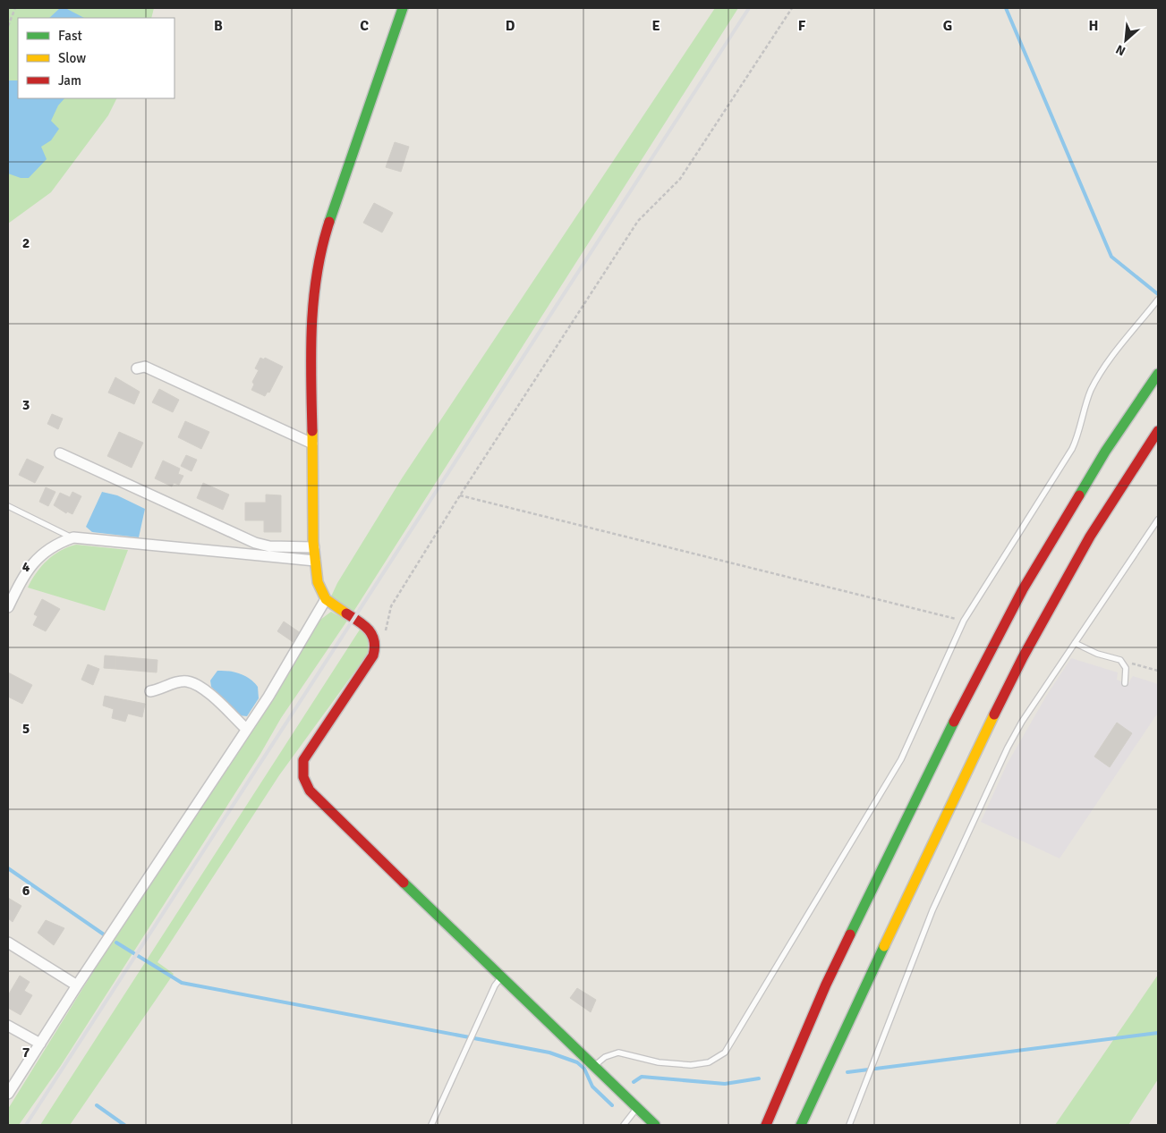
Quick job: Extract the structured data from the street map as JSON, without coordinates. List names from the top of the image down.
{
  "legend": ["Fast", "Slow", "Jam"],
  "north": "bottom left",
  "grid": {
    "columns": [
      "B",
      "C",
      "D",
      "E",
      "F",
      "G",
      "H"
    ],
    "rows": [
      "2",
      "3",
      "4",
      "5",
      "6",
      "7"
    ]
  }
}
